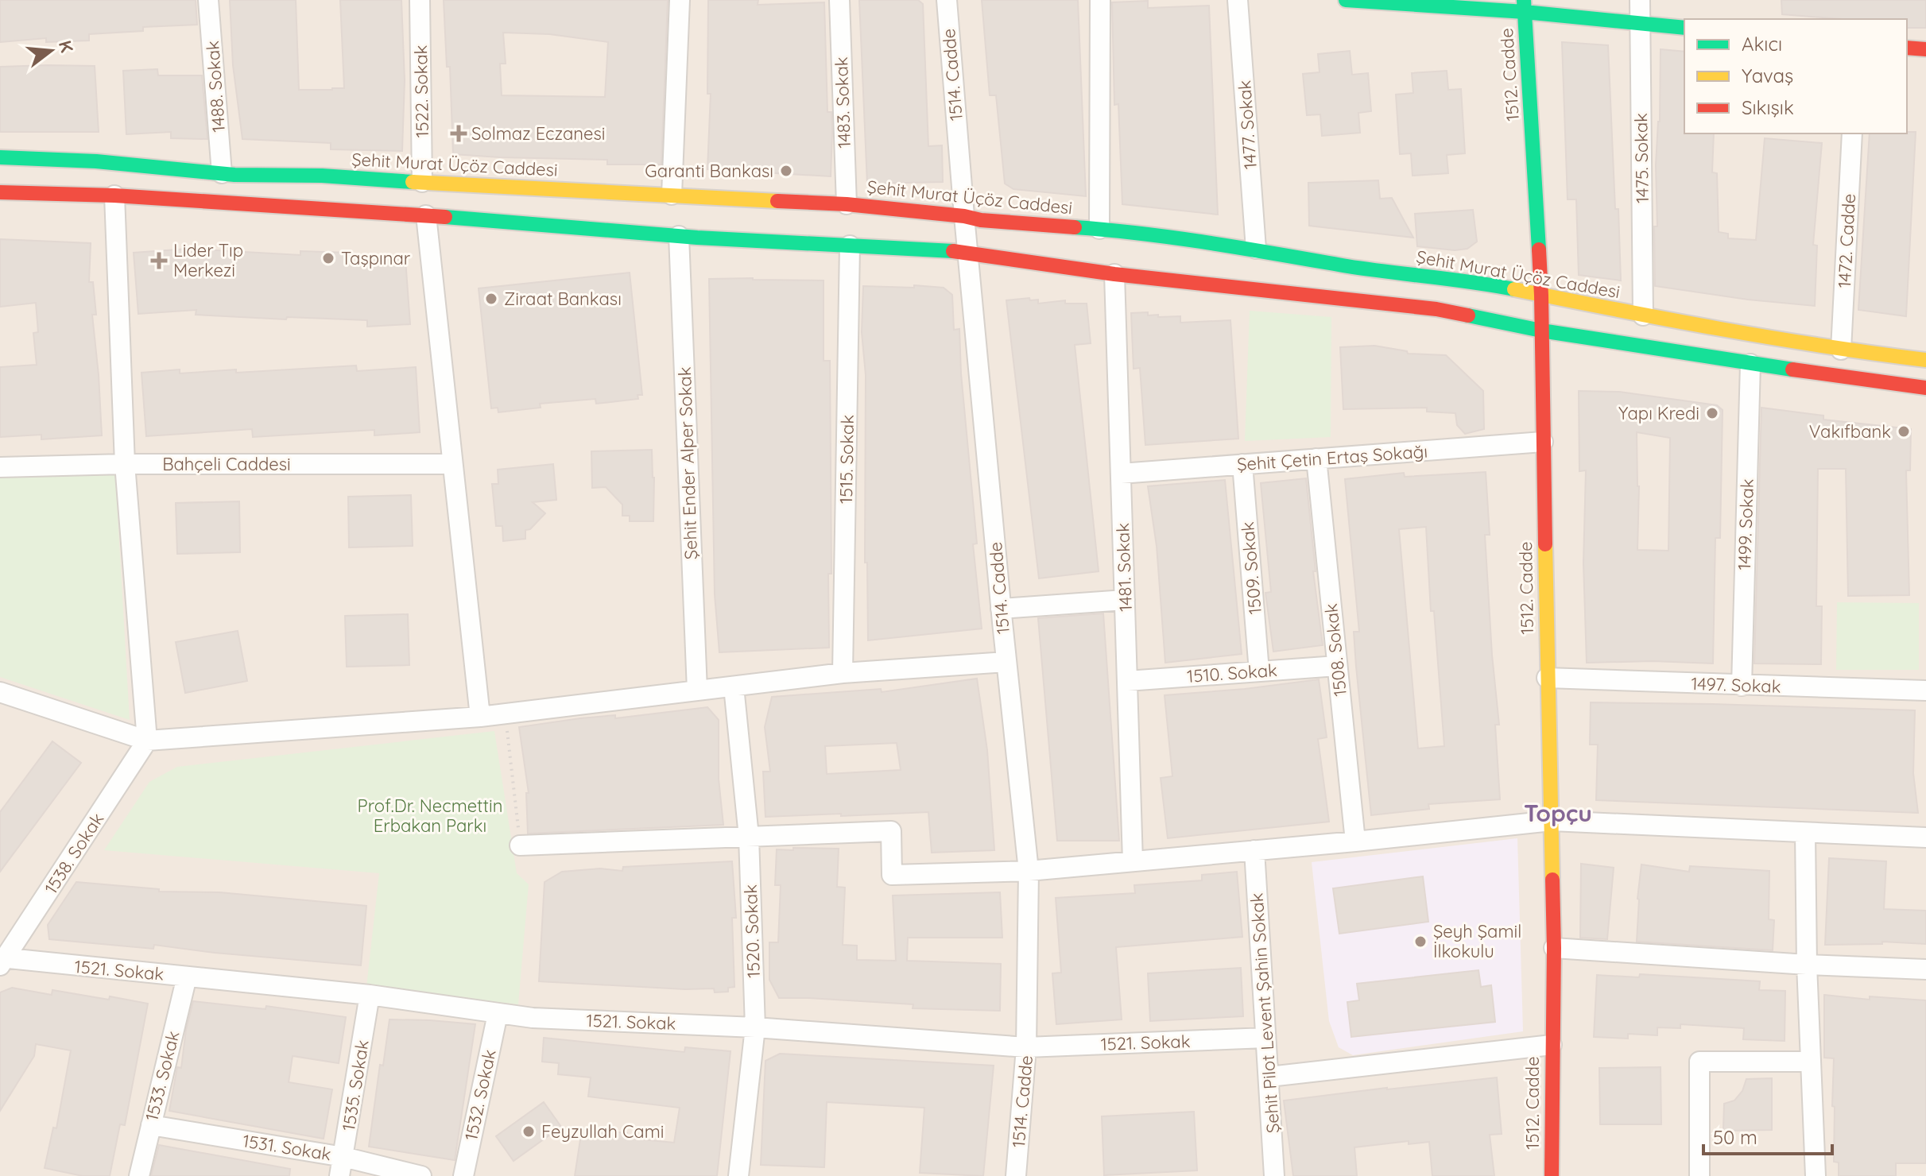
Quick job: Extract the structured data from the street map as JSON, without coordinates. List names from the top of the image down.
{
  "streets": {
    "main road": ["1512. Cadde", "Şehit Murat Üçöz Caddesi"],
    "street": [
      "1514. Cadde",
      "1488. Sokak",
      "1522. Sokak",
      "1483. Sokak",
      "1477. Sokak",
      "1475. Sokak",
      "1472. Cadde",
      "Şehit Çetin Ertaş Sokağı",
      "1515. Sokak",
      "Şehit Ender Alper Sokak",
      "Bahçeli Caddesi",
      "1499. Sokak",
      "1481. Sokak",
      "1509. Sokak",
      "1508. Sokak",
      "1510. Sokak",
      "1497. Sokak",
      "1538. Sokak",
      "1520. Sokak",
      "1521. Sokak",
      "Şehit Pilot Levent Şahin Sokak",
      "1533. Sokak",
      "1535. Sokak",
      "1532. Sokak",
      "1531. Sokak"
    ]
  },
  "crossings": [
    ["1514. Cadde", "Şehit Murat Üçöz Caddesi"],
    ["1514. Cadde", "1521. Sokak"],
    ["1512. Cadde", "Şehit Murat Üçöz Caddesi"],
    ["1512. Cadde", "Şehit Çetin Ertaş Sokağı"],
    ["1512. Cadde", "1497. Sokak"],
    ["1488. Sokak", "Şehit Murat Üçöz Caddesi"],
    ["1522. Sokak", "Şehit Murat Üçöz Caddesi"],
    ["1483. Sokak", "Şehit Murat Üçöz Caddesi"],
    ["1477. Sokak", "Şehit Murat Üçöz Caddesi"],
    ["1475. Sokak", "Şehit Murat Üçöz Caddesi"],
    ["Şehit Murat Üçöz Caddesi", "1472. Cadde"],
    ["Şehit Çetin Ertaş Sokağı", "1481. Sokak"],
    ["Şehit Çetin Ertaş Sokağı", "1509. Sokak"],
    ["Şehit Çetin Ertaş Sokağı", "1508. Sokak"],
    ["1499. Sokak", "1497. Sokak"],
    ["1481. Sokak", "1510. Sokak"],
    ["1509. Sokak", "1510. Sokak"],
    ["1508. Sokak", "1510. Sokak"],
    ["1538. Sokak", "1521. Sokak"],
    ["1520. Sokak", "1521. Sokak"],
    ["1521. Sokak", "Şehit Pilot Levent Şahin Sokak"],
    ["1521. Sokak", "1533. Sokak"],
    ["1521. Sokak", "1535. Sokak"],
    ["1521. Sokak", "1532. Sokak"],
    ["1533. Sokak", "1531. Sokak"],
    ["1535. Sokak", "1531. Sokak"]
  ],
  "districts": ["Topçu"],
  "parks": ["Prof.Dr. Necmettin Erbakan Parkı"],
  "places": {
    "health": ["Solmaz Eczanesi", "Lider Tıp Merkezi"],
    "other": [
      "Garanti Bankası",
      "Taşpınar",
      "Ziraat Bankası",
      "Yapı Kredi",
      "Vakıfbank",
      "Şeyh Şamil İlkokulu",
      "Feyzullah Cami"
    ]
  },
  "legend": ["Akıcı", "Yavaş", "Sıkışık"],
  "scale_bar": "50 m",
  "north": "right"
}
